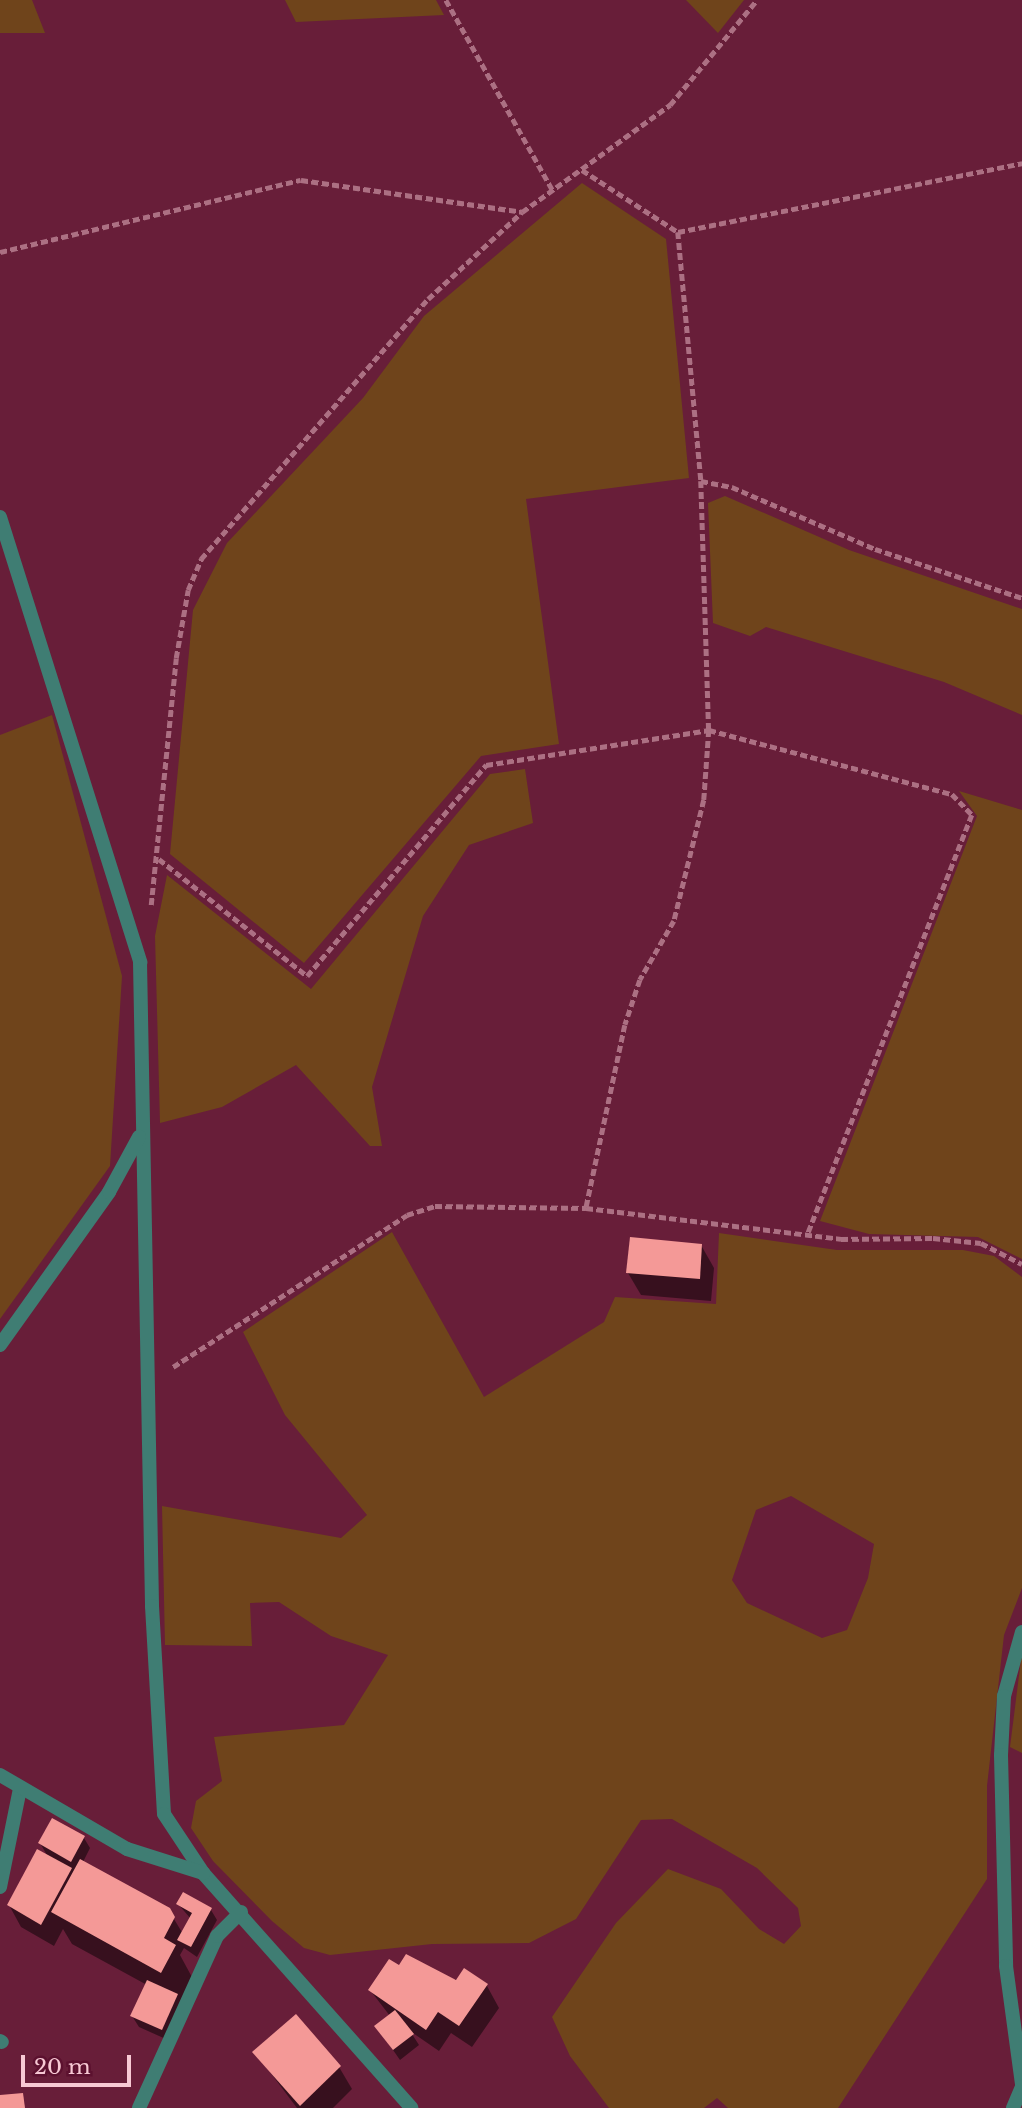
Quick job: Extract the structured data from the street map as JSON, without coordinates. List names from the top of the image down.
{
  "scale_bar": "20 m"
}
